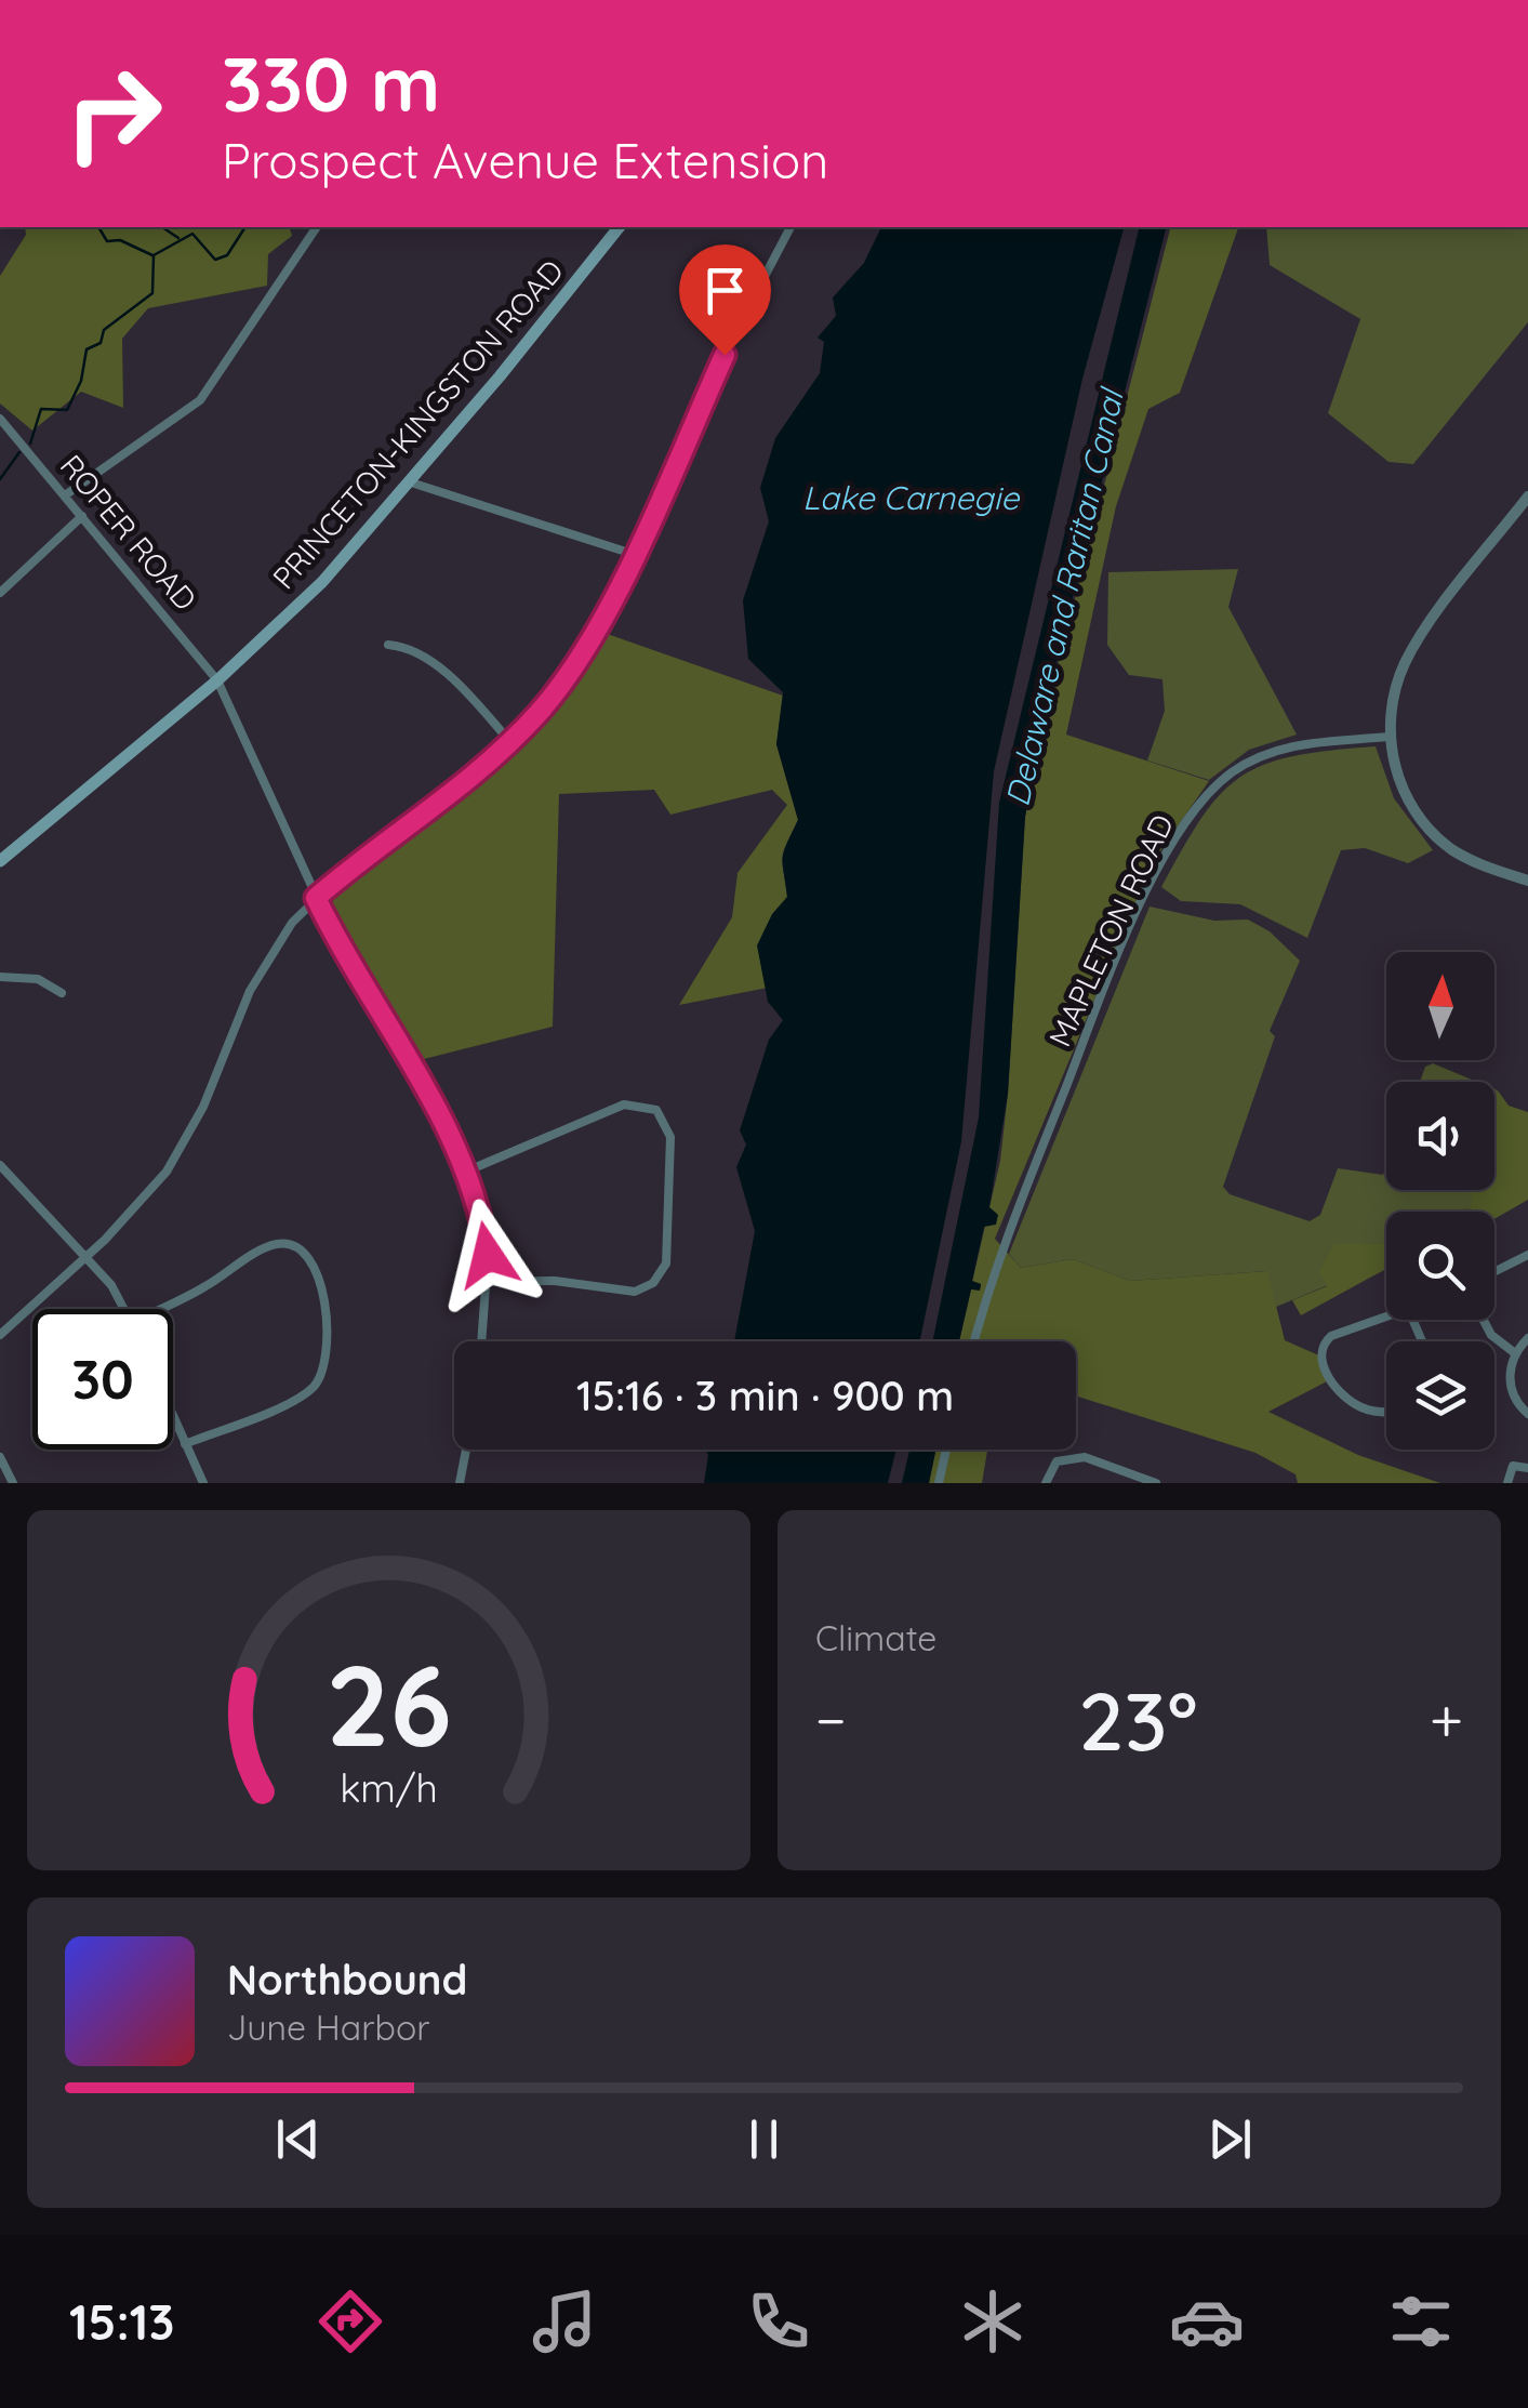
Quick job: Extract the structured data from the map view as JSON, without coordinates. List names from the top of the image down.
{
  "streets": {
    "main road": ["PRINCETON-KINGSTON ROAD"],
    "street": ["ROPER ROAD", "MAPLETON ROAD"]
  },
  "crossings": [
    ["PRINCETON-KINGSTON ROAD", "ROPER ROAD"]
  ],
  "water": ["Lake Carnegie", "Delaware and Raritan Canal"],
  "north": "top",
  "page": {
    "turn": ["330 m", "Prospect Avenue Extension"],
    "limit": "30",
    "trip": "15:16 · 3 min · 900 m",
    "tile": "Climate",
    "heat": ["−", "23°", "+"],
    "song": ["Northbound", "June Harbor"],
    "tabs": "15:13",
    "gauge": ["26", "km/h"]
  }
}
